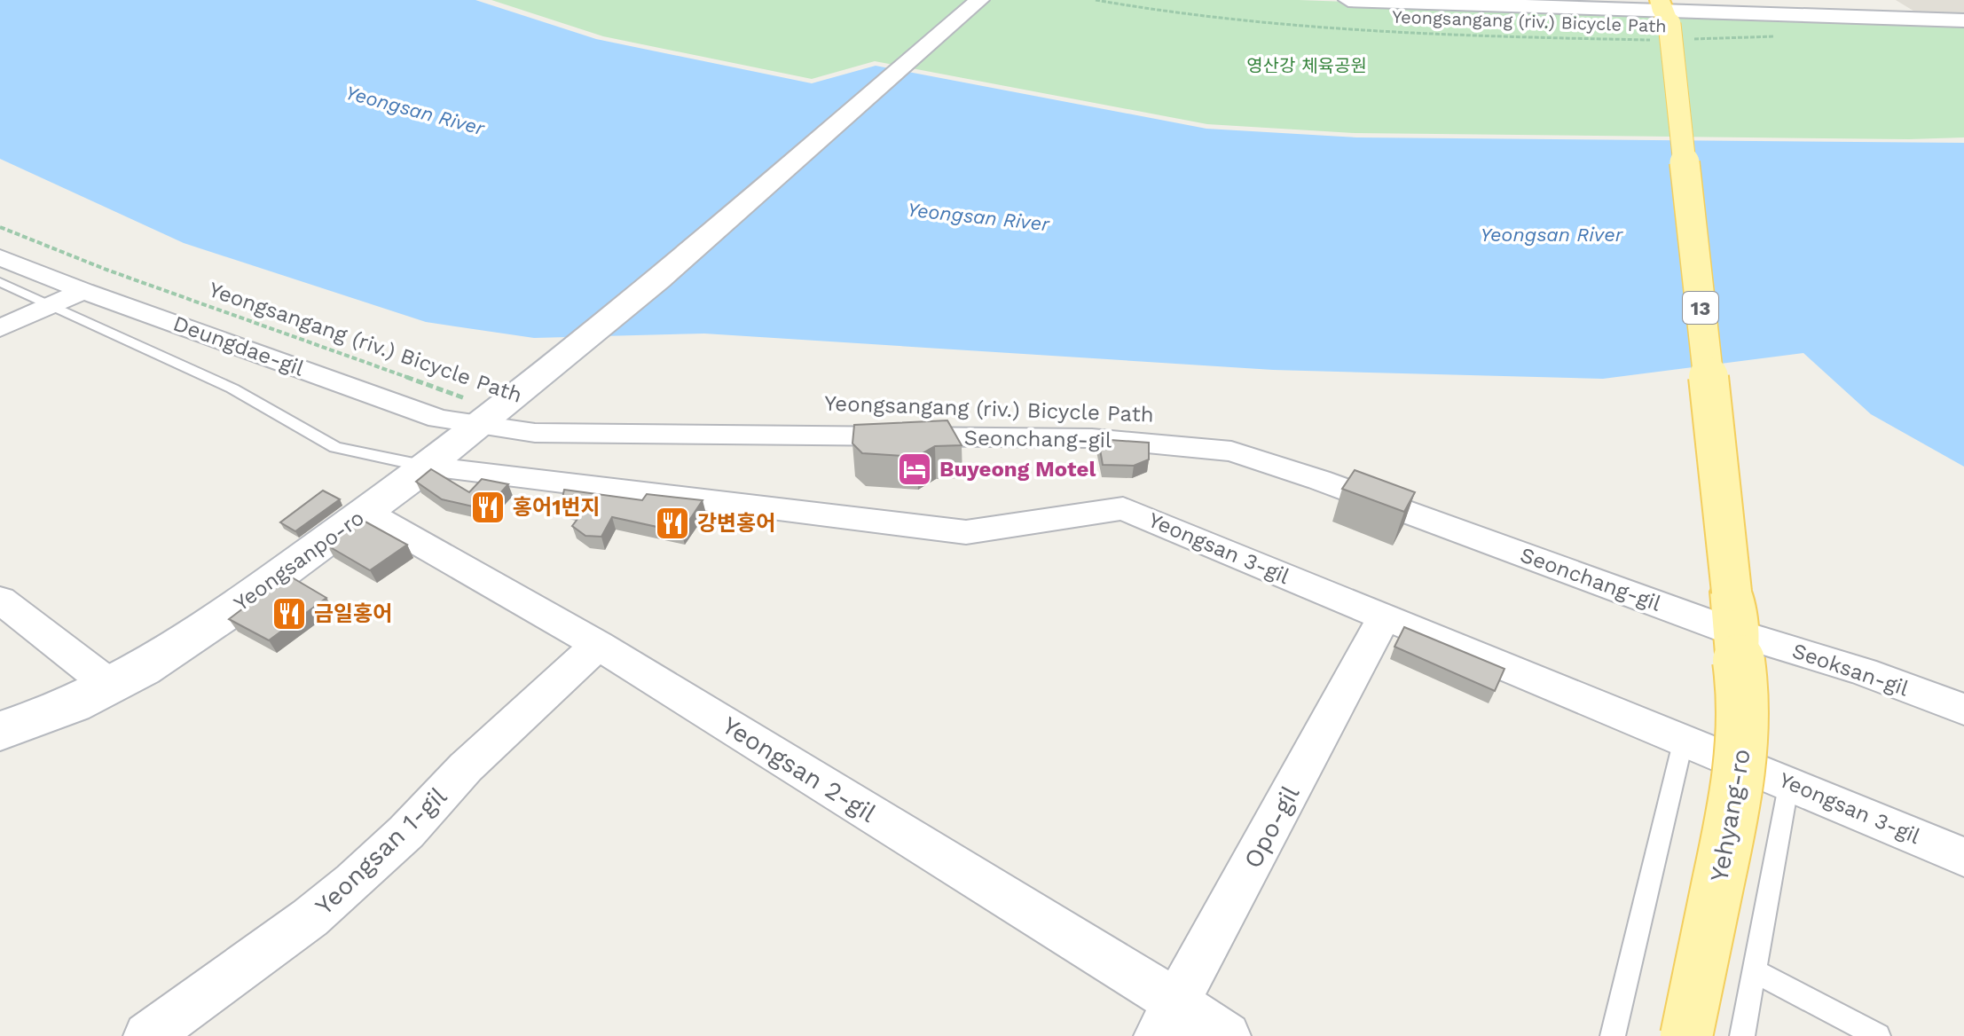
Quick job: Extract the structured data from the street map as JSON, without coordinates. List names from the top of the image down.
{
  "streets": {
    "main road": ["13", "Yehyang-ro"],
    "street": [
      "Deungdae-gil",
      "Seonchang-gil",
      "Yeongsan 3-gil",
      "Yeongsanpo-ro",
      "Seoksan-gil",
      "Yeongsan 2-gil",
      "Opo-gil",
      "Yeongsan 1-gil"
    ],
    "path": ["Yeongsangang (riv.) Bicycle Path"]
  },
  "crossings": [
    ["Yeongsangang (riv.) Bicycle Path", "13"],
    ["Yeongsangang (riv.) Bicycle Path", "Deungdae-gil"],
    ["Yeongsangang (riv.) Bicycle Path", "Seonchang-gil"],
    ["Yeongsangang (riv.) Bicycle Path", "Yeongsanpo-ro"],
    ["13", "Seonchang-gil"],
    ["13", "Seoksan-gil"],
    ["13", "Yehyang-ro"],
    ["Deungdae-gil", "Seonchang-gil"],
    ["Deungdae-gil", "Yeongsanpo-ro"],
    ["Seonchang-gil", "Yeongsanpo-ro"],
    ["Seonchang-gil", "Seoksan-gil"],
    ["Seonchang-gil", "Yehyang-ro"],
    ["Yeongsan 3-gil", "Yeongsanpo-ro"],
    ["Yeongsan 3-gil", "Opo-gil"],
    ["Yeongsanpo-ro", "Yeongsan 2-gil"],
    ["Seoksan-gil", "Yehyang-ro"],
    ["Yeongsan 2-gil", "Opo-gil"],
    ["Yeongsan 2-gil", "Yeongsan 1-gil"]
  ],
  "water": ["Yeongsan River"],
  "parks": ["영산강 체육공원"],
  "places": {
    "hotel": ["Buyeong Motel"],
    "restaurant": ["홍어1번지", "강변홍어", "금일홍어"]
  }
}
